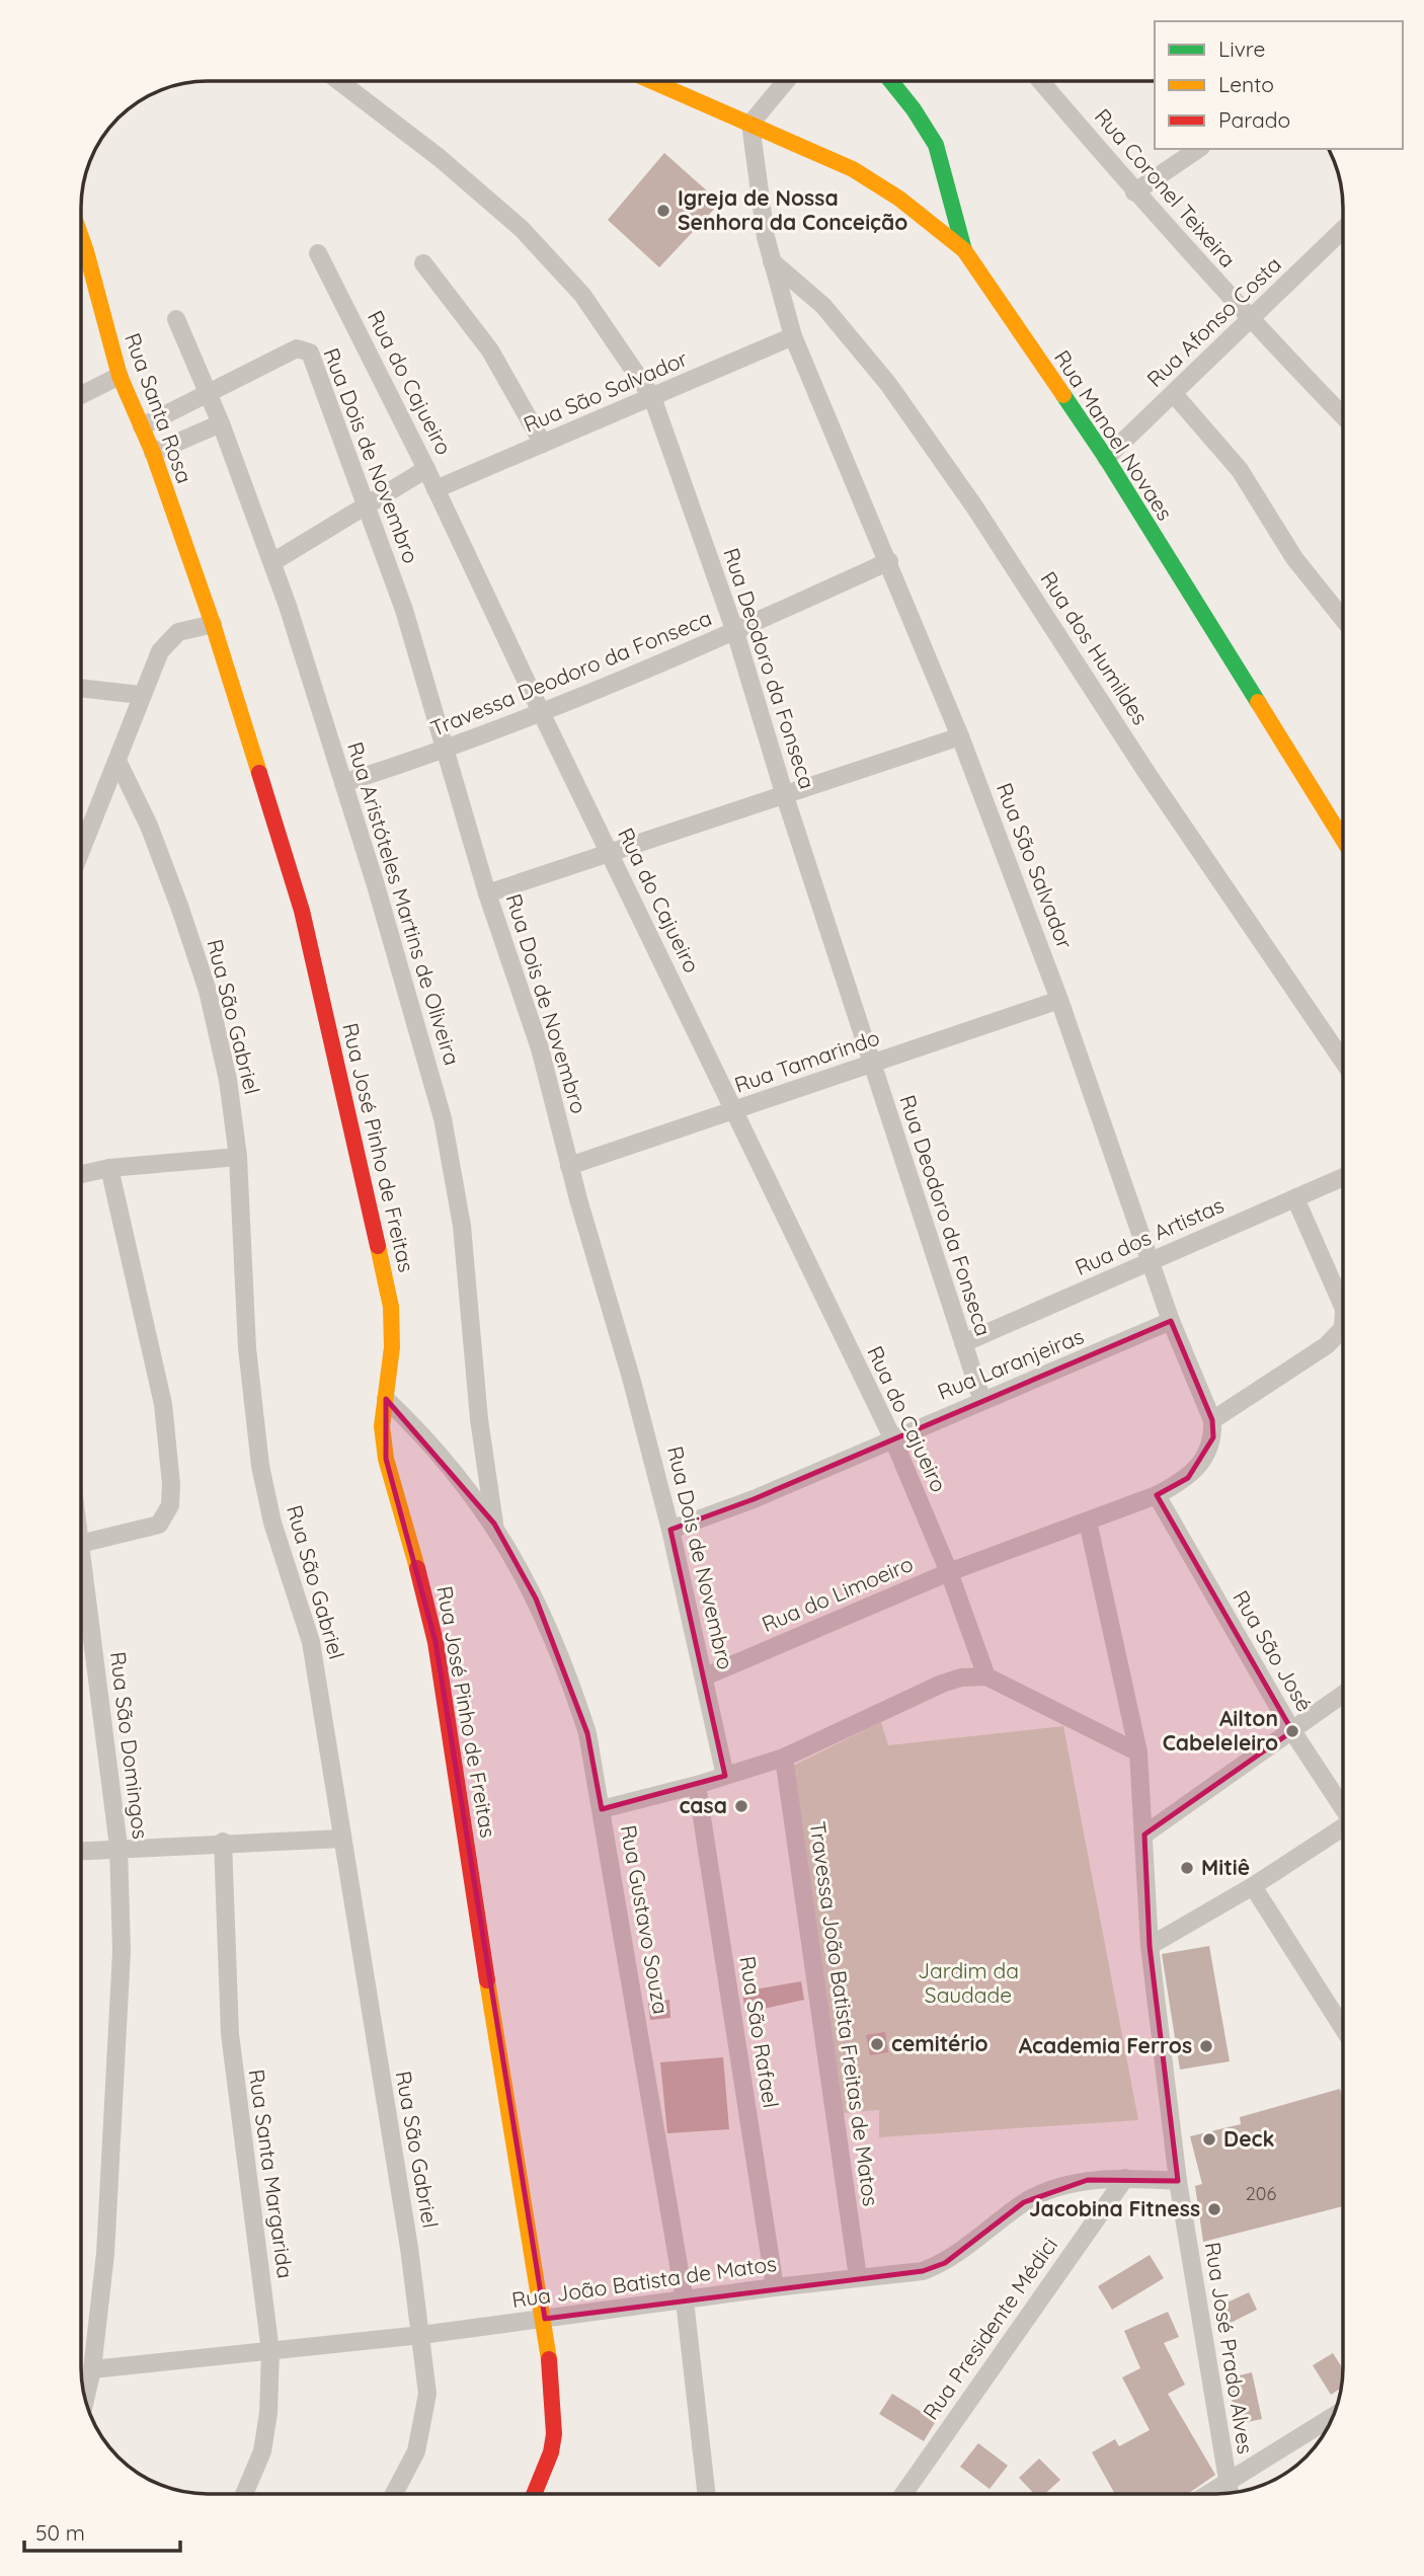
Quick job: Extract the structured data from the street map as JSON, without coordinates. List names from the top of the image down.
{
  "streets": {
    "street": [
      "Rua Coronel Teixeira",
      "Rua Afonso Costa",
      "Rua do Cajueiro",
      "Rua São Salvador",
      "Rua Santa Rosa",
      "Rua Manoel Novaes",
      "Rua Dois de Novembro",
      "Rua dos Humildes",
      "Rua Deodoro da Fonseca",
      "Travessa Deodoro da Fonseca",
      "Rua Aristóteles Martins de Oliveira",
      "Rua São Gabriel",
      "Rua Tamarindo",
      "Rua José Pinho de Freitas",
      "Rua dos Artistas",
      "Rua Laranjeiras",
      "Rua do Limoeiro",
      "Rua São José",
      "Rua São Domingos",
      "Rua Gustavo Souza",
      "Travessa João Batista Freitas de Matos",
      "Rua São Rafael",
      "Rua Santa Margarida",
      "Rua João Batista de Matos",
      "Rua Presidente Médici",
      "Rua José Prado Alves"
    ]
  },
  "crossings": [
    ["Rua Coronel Teixeira", "Rua Afonso Costa"],
    ["Rua Afonso Costa", "Rua Manoel Novaes"],
    ["Rua do Cajueiro", "Rua São Salvador"],
    ["Rua do Cajueiro", "Travessa Deodoro da Fonseca"],
    ["Rua do Cajueiro", "Rua Tamarindo"],
    ["Rua do Cajueiro", "Rua Laranjeiras"],
    ["Rua do Cajueiro", "Rua do Limoeiro"],
    ["Rua São Salvador", "Rua Manoel Novaes"],
    ["Rua São Salvador", "Rua dos Humildes"],
    ["Rua São Salvador", "Rua Deodoro da Fonseca"],
    ["Rua São Salvador", "Travessa Deodoro da Fonseca"],
    ["Rua São Salvador", "Rua Tamarindo"],
    ["Rua São Salvador", "Rua dos Artistas"],
    ["Rua São Salvador", "Rua Laranjeiras"],
    ["Rua Santa Rosa", "Rua José Pinho de Freitas"],
    ["Rua Dois de Novembro", "Travessa Deodoro da Fonseca"],
    ["Rua Dois de Novembro", "Rua Aristóteles Martins de Oliveira"],
    ["Rua Dois de Novembro", "Rua Tamarindo"],
    ["Rua Dois de Novembro", "Rua Laranjeiras"],
    ["Rua Dois de Novembro", "Rua do Limoeiro"],
    ["Rua Deodoro da Fonseca", "Travessa Deodoro da Fonseca"],
    ["Rua Deodoro da Fonseca", "Rua Tamarindo"],
    ["Rua Deodoro da Fonseca", "Rua dos Artistas"],
    ["Rua Deodoro da Fonseca", "Rua Laranjeiras"],
    ["Travessa Deodoro da Fonseca", "Rua Aristóteles Martins de Oliveira"],
    ["Rua Aristóteles Martins de Oliveira", "Rua Gustavo Souza"],
    ["Rua São Gabriel", "Rua João Batista de Matos"],
    ["Rua José Pinho de Freitas", "Rua Gustavo Souza"],
    ["Rua José Pinho de Freitas", "Rua João Batista de Matos"],
    ["Rua São Domingos", "Rua João Batista de Matos"],
    ["Rua Gustavo Souza", "Rua João Batista de Matos"],
    ["Travessa João Batista Freitas de Matos", "Rua João Batista de Matos"],
    ["Rua São Rafael", "Rua João Batista de Matos"],
    ["Rua Santa Margarida", "Rua João Batista de Matos"],
    ["Rua João Batista de Matos", "Rua Presidente Médici"],
    ["Rua João Batista de Matos", "Rua José Prado Alves"]
  ],
  "parks": ["Jardim da Saudade"],
  "places": [
    "Igreja de Nossa Senhora da Conceição",
    "Ailton Cabeleleiro",
    "casa",
    "Mitiê",
    "cemitério",
    "Academia Ferros",
    "Deck",
    "Jacobina Fitness"
  ],
  "house_numbers": ["206"],
  "legend": ["Livre", "Lento", "Parado"],
  "scale_bar": "50 m"
}
